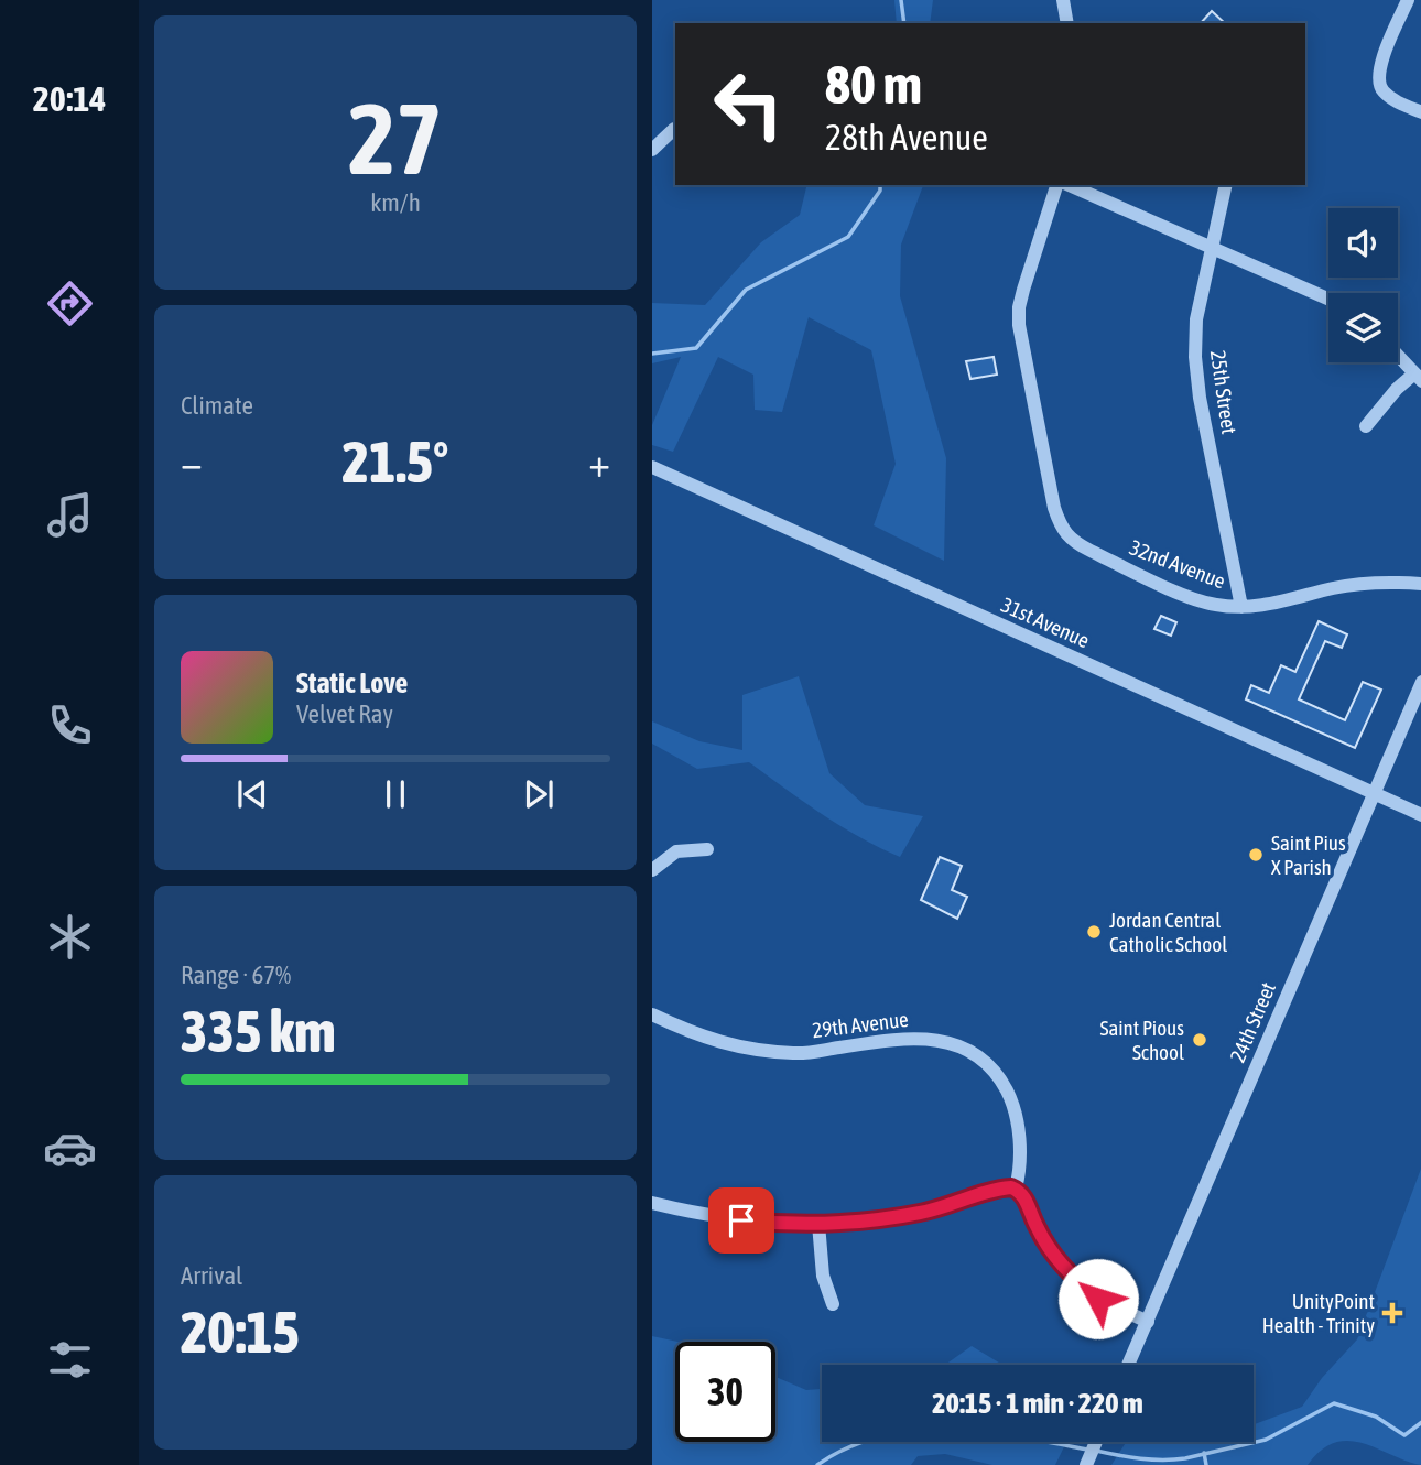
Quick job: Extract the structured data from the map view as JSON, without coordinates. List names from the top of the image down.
{
  "streets": {
    "street": [
      "25th Street",
      "32nd Avenue",
      "31st Avenue",
      "24th Street",
      "29th Avenue"
    ]
  },
  "crossings": [
    ["25th Street", "32nd Avenue"],
    ["31st Avenue", "24th Street"]
  ],
  "places": {
    "other": ["Saint Pius X Parish", "Jordan Central Catholic School", "Saint Pious School"],
    "health": ["UnityPoint Health - Trinity"]
  },
  "page": {
    "tabs": "20:14",
    "tile": [
      ["27", "km/h"],
      "Climate",
      ["Range · 67%", "335 km"],
      ["Arrival", "20:15"]
    ],
    "turn": ["80 m", "28th Avenue"],
    "heat": ["−", "21.5°", "+"],
    "song": ["Static Love", "Velvet Ray"],
    "limit": "30",
    "trip": "20:15 · 1 min · 220 m"
  }
}
